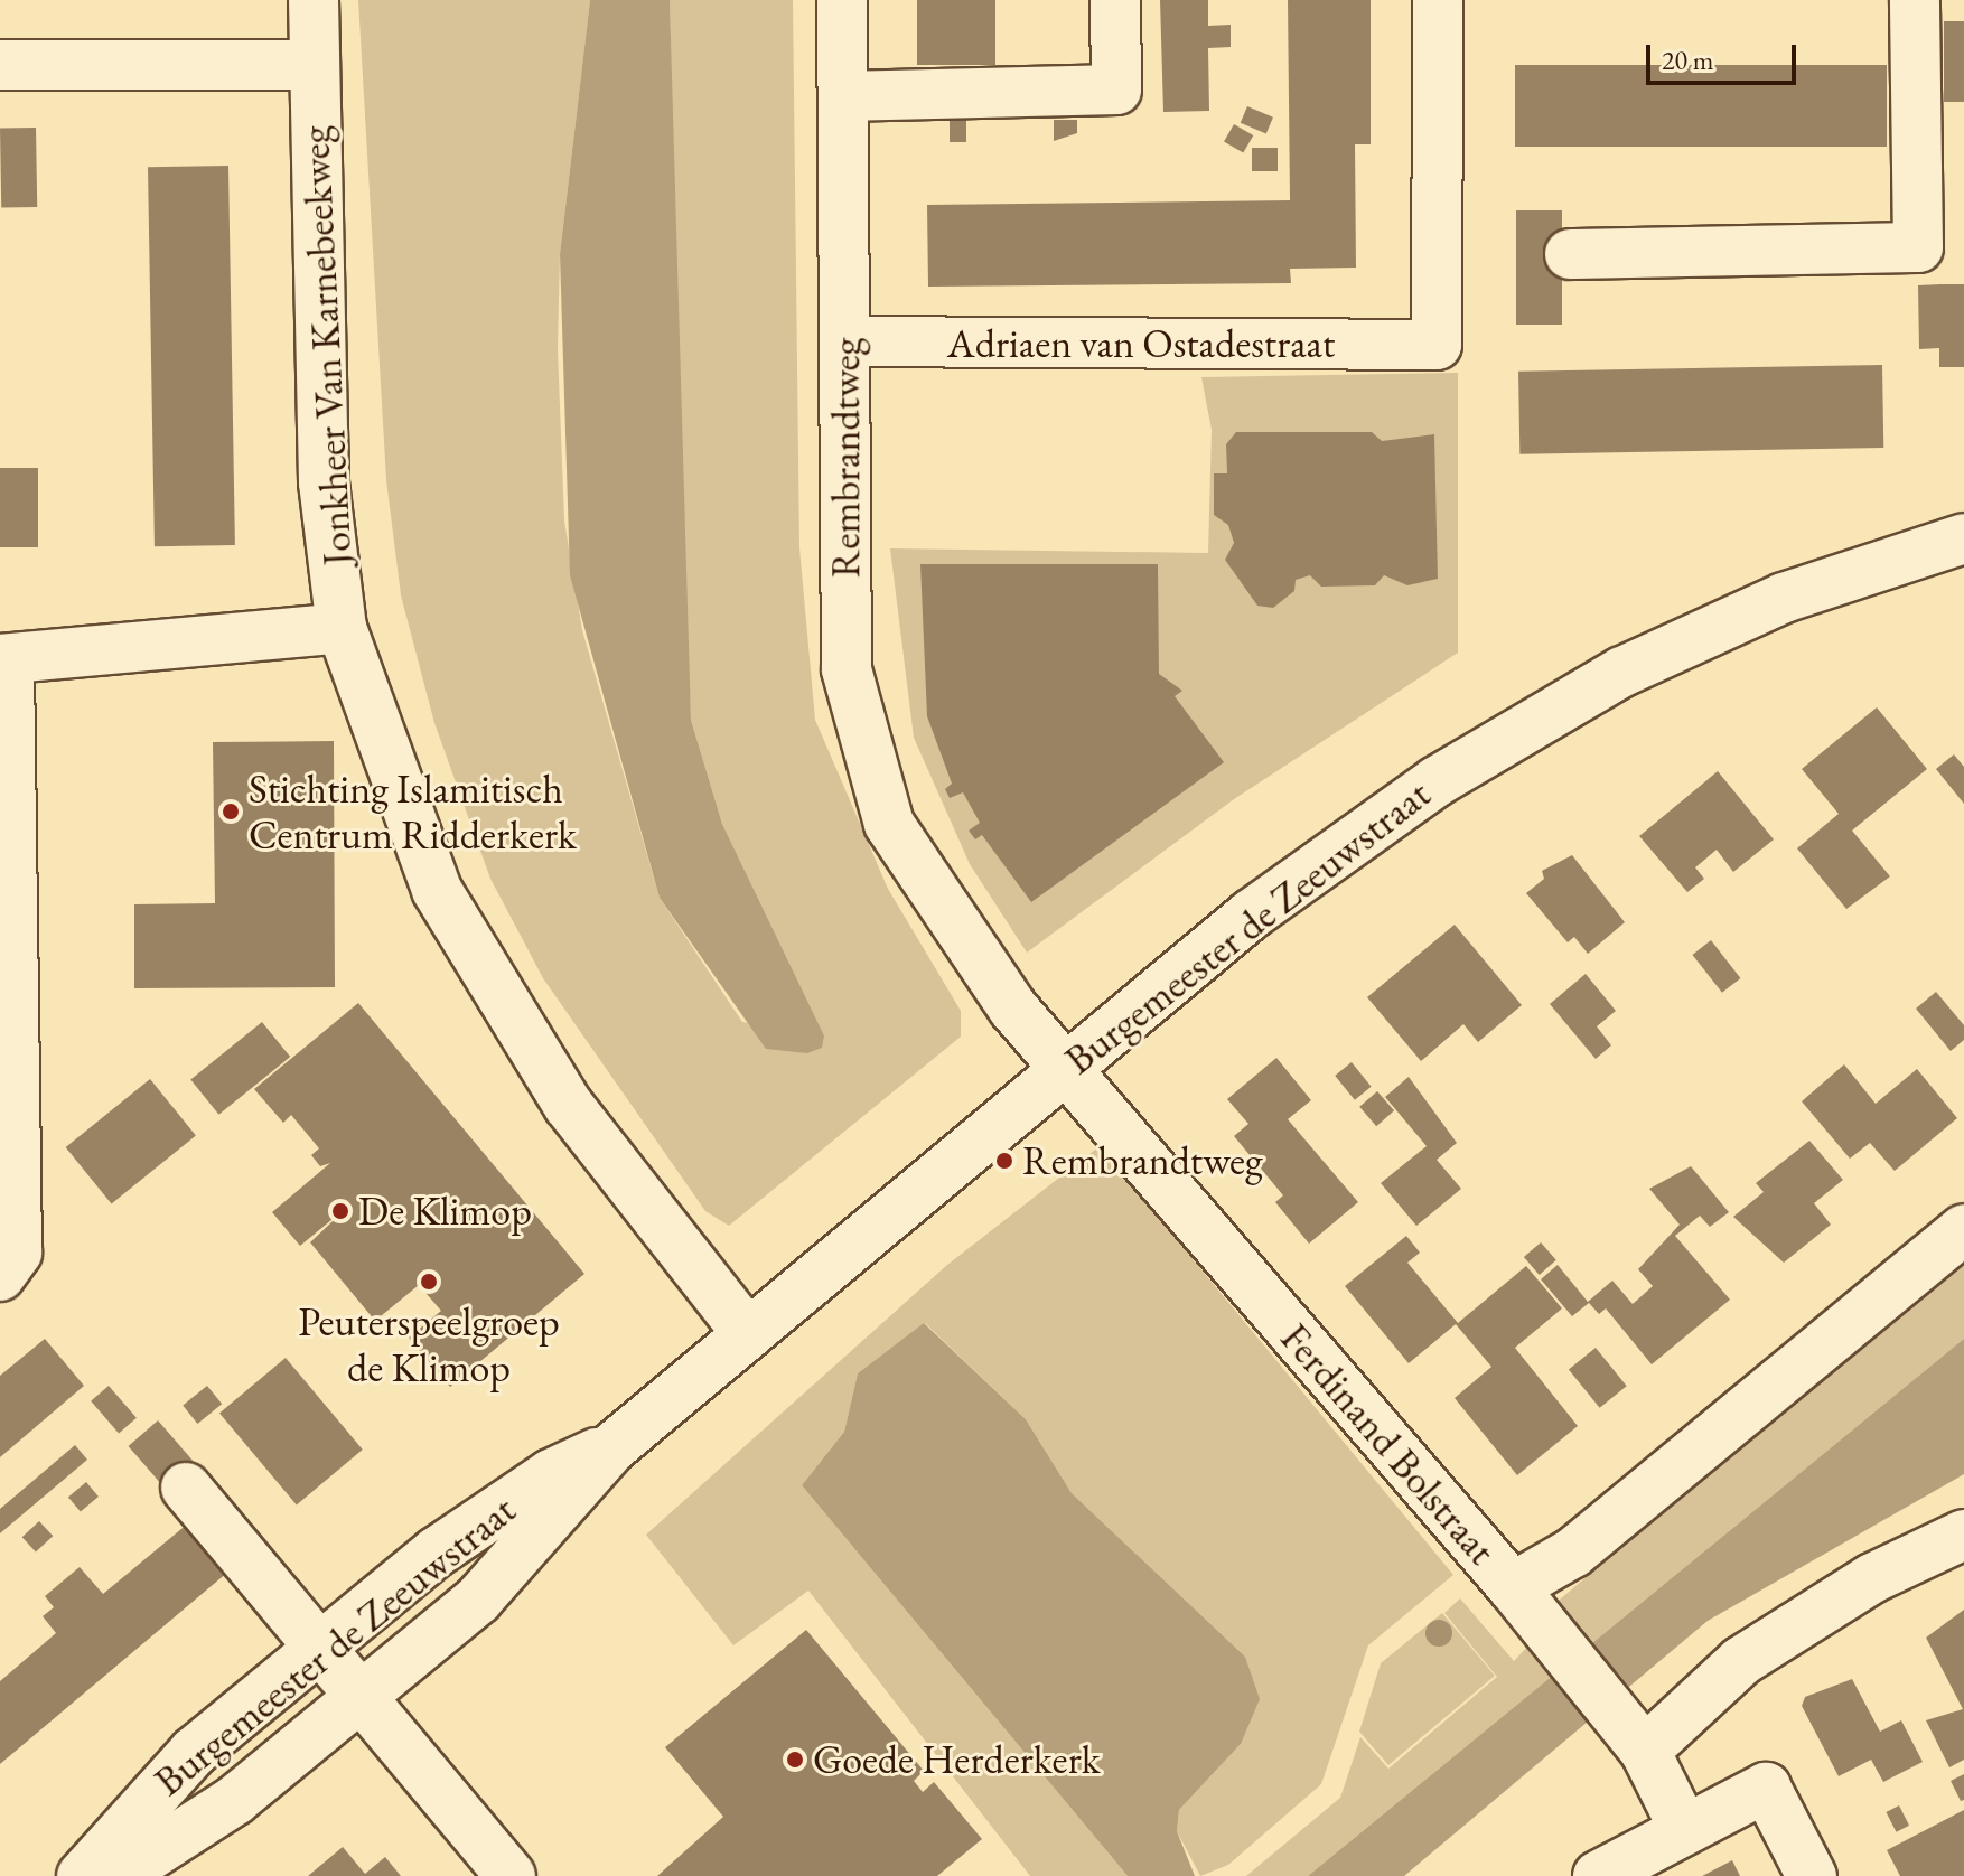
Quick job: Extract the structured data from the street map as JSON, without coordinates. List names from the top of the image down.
{
  "streets": {
    "street": [
      "Adriaen van Ostadestraat",
      "Jonkheer Van Karnebeekweg",
      "Rembrandtweg",
      "Burgemeester de Zeeuwstraat",
      "Ferdinand Bolstraat"
    ]
  },
  "crossings": [
    ["Adriaen van Ostadestraat", "Rembrandtweg"],
    ["Jonkheer Van Karnebeekweg", "Burgemeester de Zeeuwstraat"],
    ["Rembrandtweg", "Burgemeester de Zeeuwstraat"],
    ["Rembrandtweg", "Ferdinand Bolstraat"],
    ["Burgemeester de Zeeuwstraat", "Ferdinand Bolstraat"]
  ],
  "places": [
    "Stichting Islamitisch Centrum Ridderkerk",
    "Rembrandtweg",
    "De Klimop",
    "Peuterspeelgroep de Klimop",
    "Goede Herderkerk"
  ],
  "scale_bar": "20 m"
}
